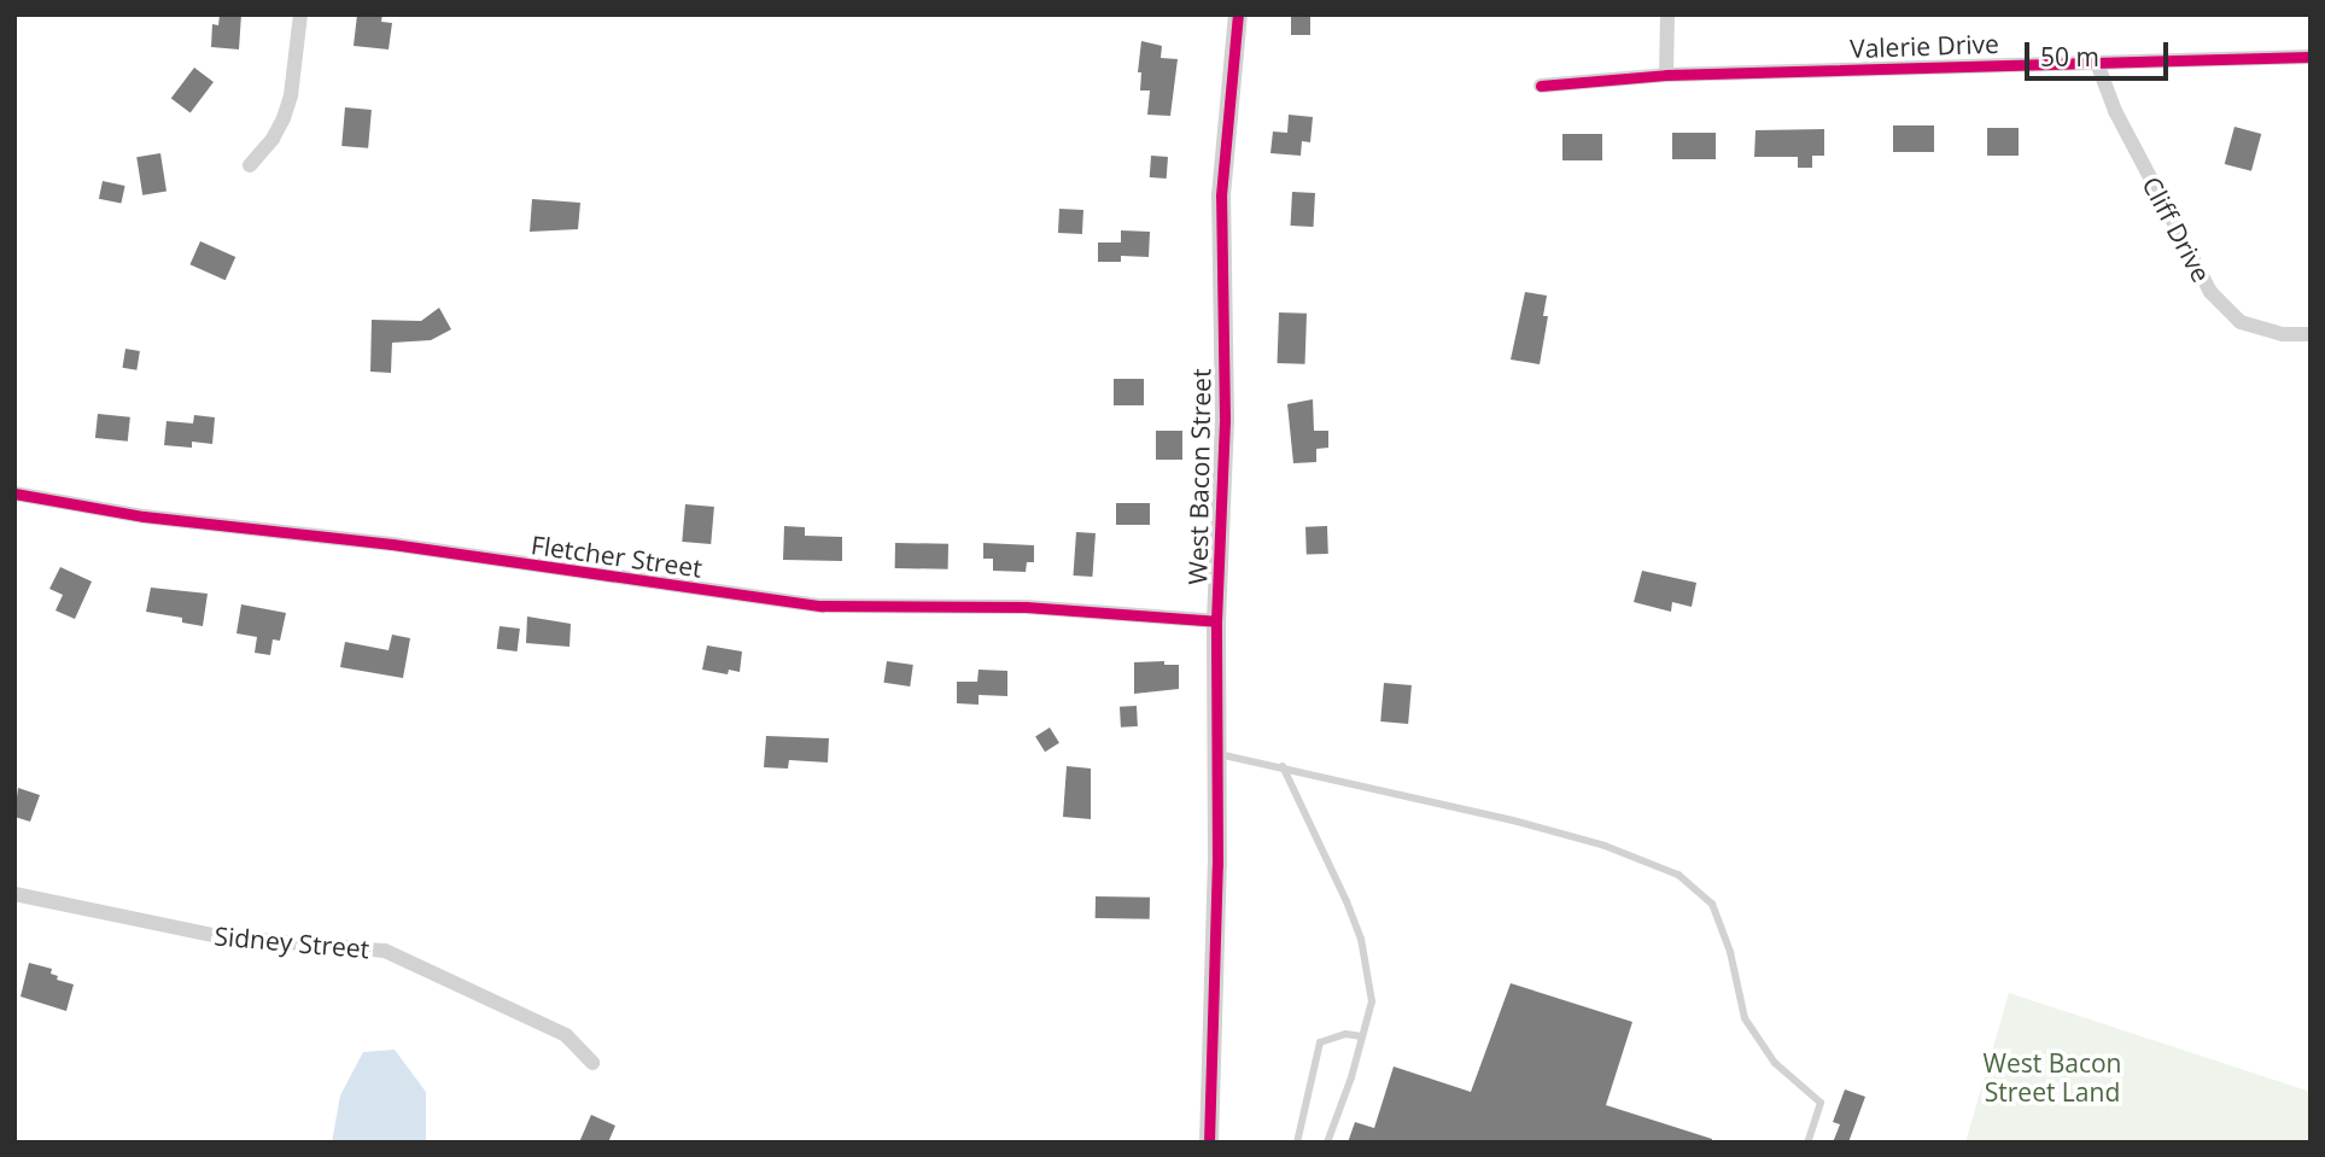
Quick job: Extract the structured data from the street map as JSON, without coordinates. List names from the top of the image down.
{
  "streets": {
    "street": [
      "Valerie Drive",
      "Cliff Drive",
      "West Bacon Street",
      "Fletcher Street",
      "Sidney Street"
    ]
  },
  "crossings": [
    ["Valerie Drive", "Cliff Drive"],
    ["West Bacon Street", "Fletcher Street"]
  ],
  "parks": ["West Bacon Street Land"],
  "scale_bar": "50 m"
}
